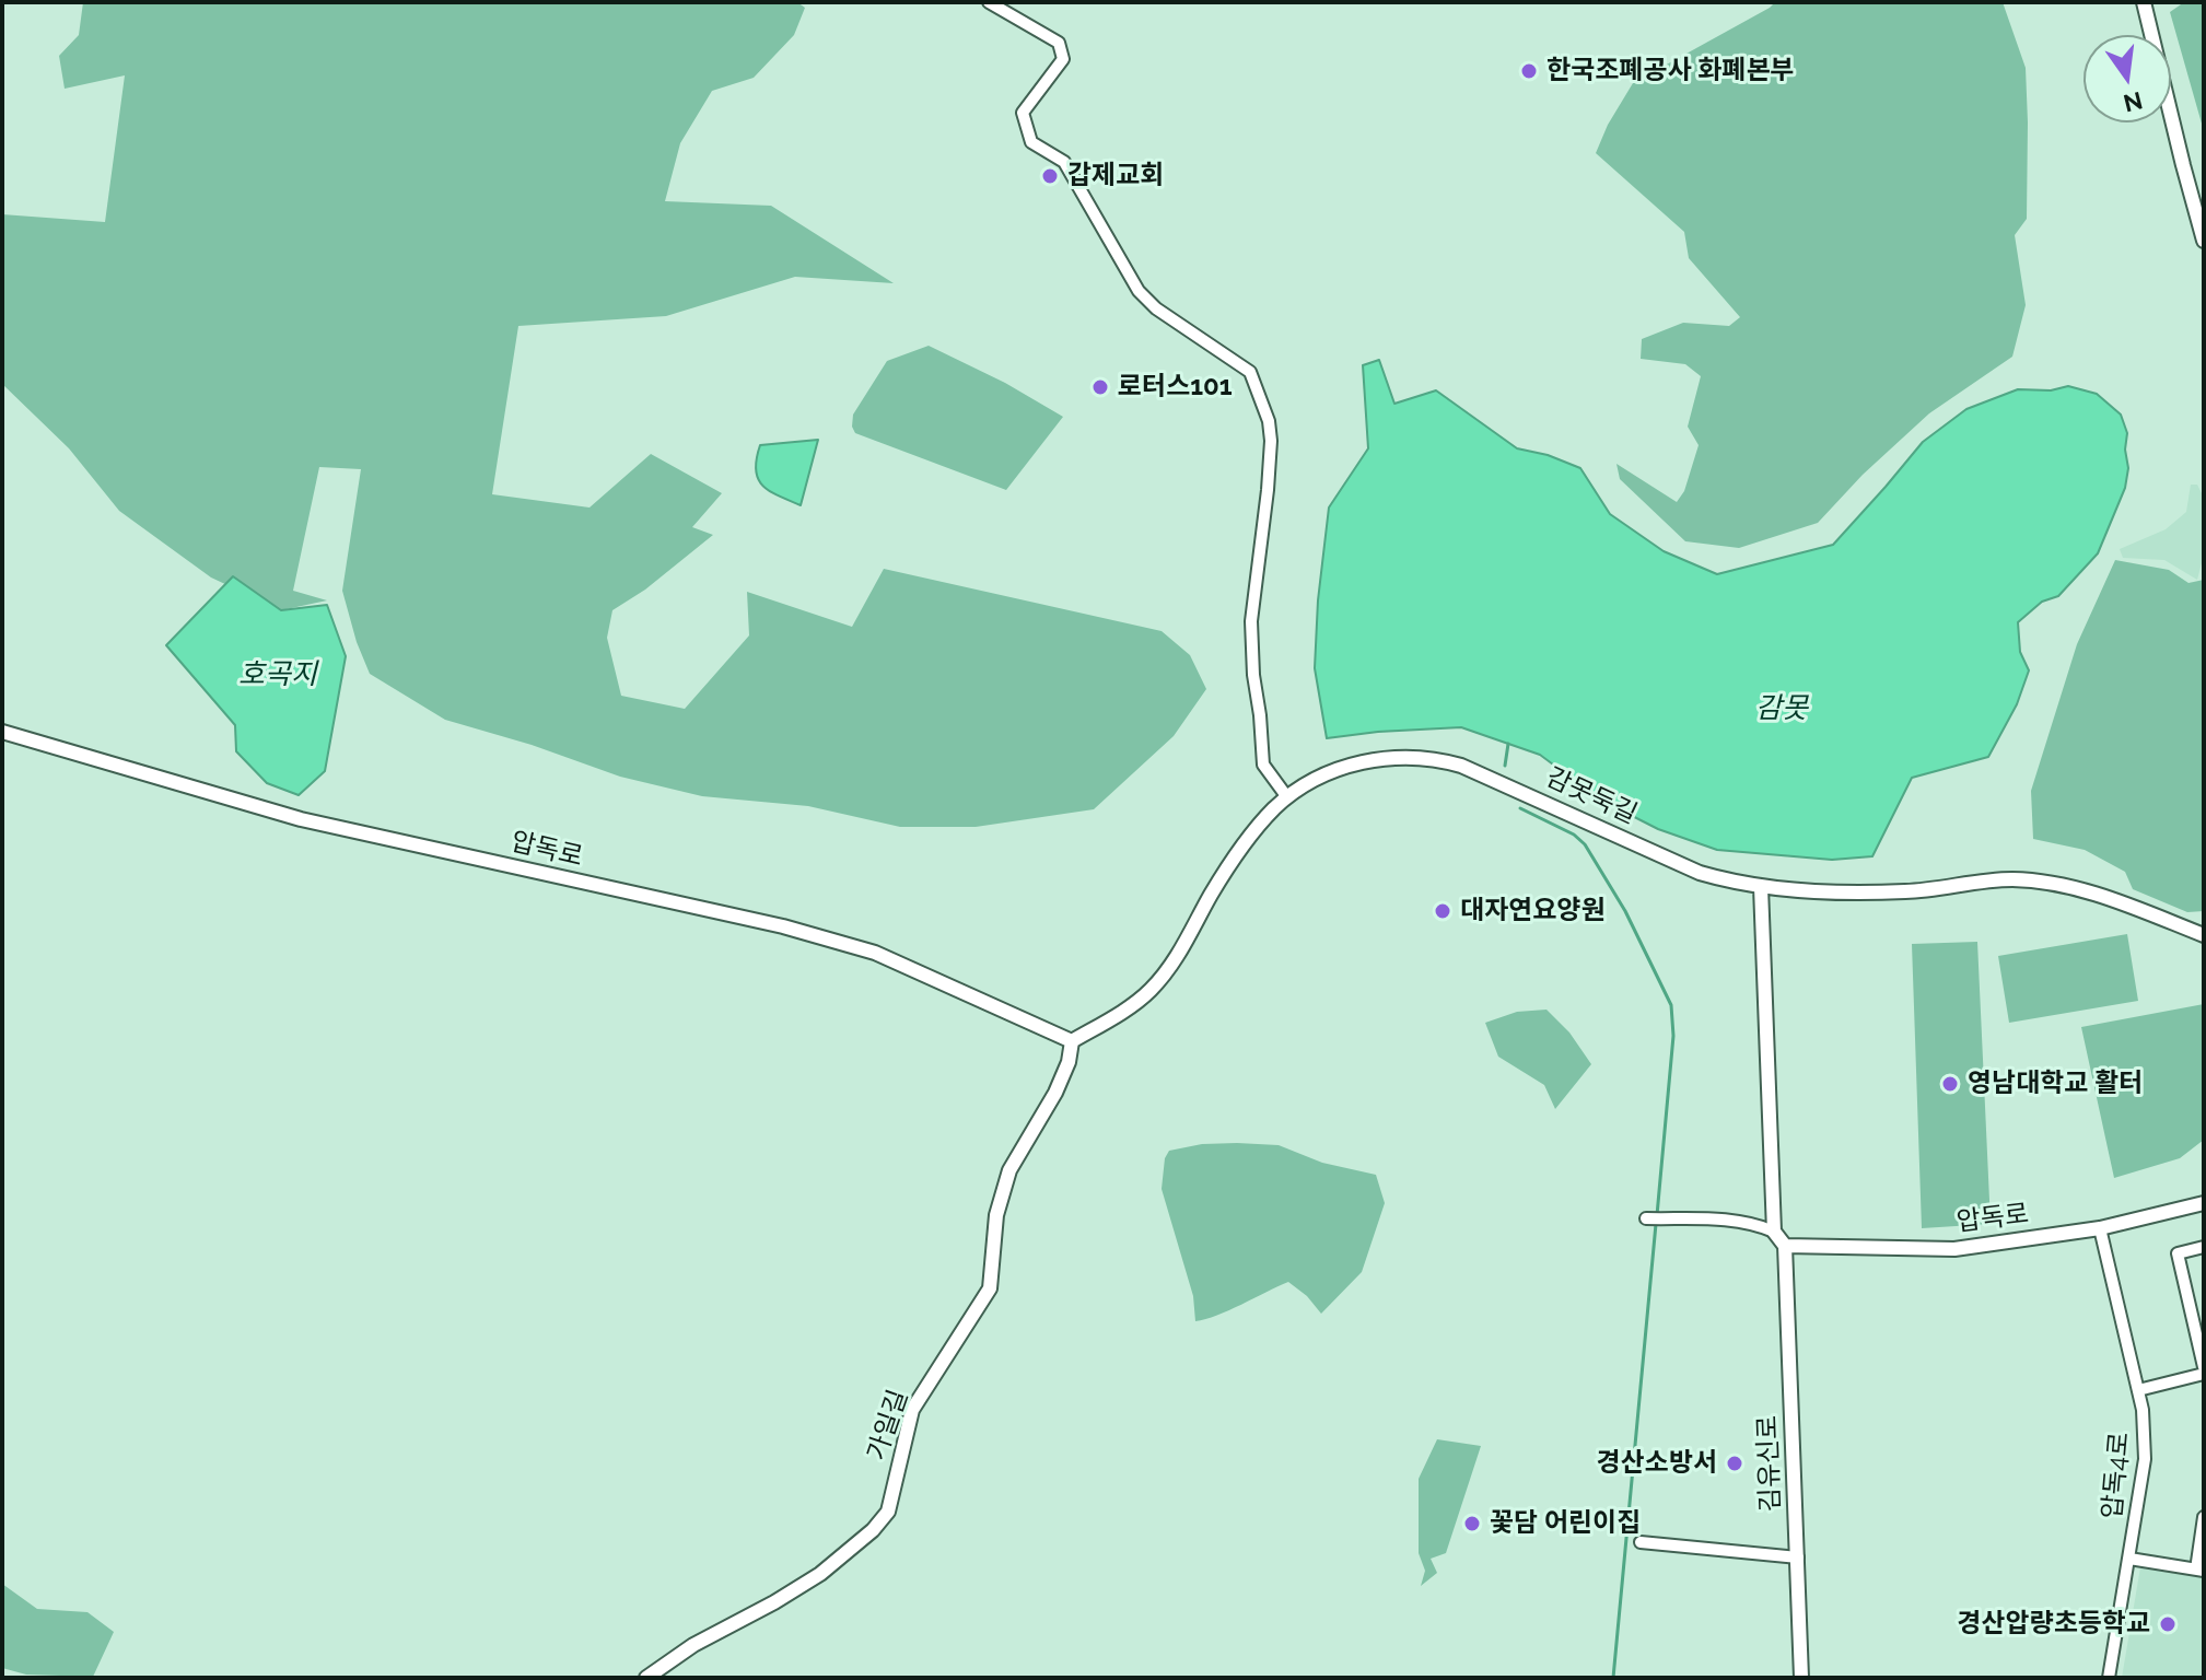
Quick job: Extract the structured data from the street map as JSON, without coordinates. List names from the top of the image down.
{
  "streets": {
    "street": [
      "감못둑길",
      "압독로",
      "가일길",
      "김유신로",
      "압독4로"
    ]
  },
  "crossings": [
    ["감못둑길", "압독로"],
    ["감못둑길", "가일길"],
    ["압독로", "가일길"],
    ["압독로", "김유신로"],
    ["압독로", "압독4로"]
  ],
  "water": ["호곡지", "감못"],
  "places": [
    "한국조폐공사 화폐본부",
    "갑제교회",
    "로터스101",
    "대자연요양원",
    "영남대학교 활터",
    "경산소방서",
    "꽃담 어린이집",
    "경산압량초등학교"
  ],
  "north": "bottom"
}
